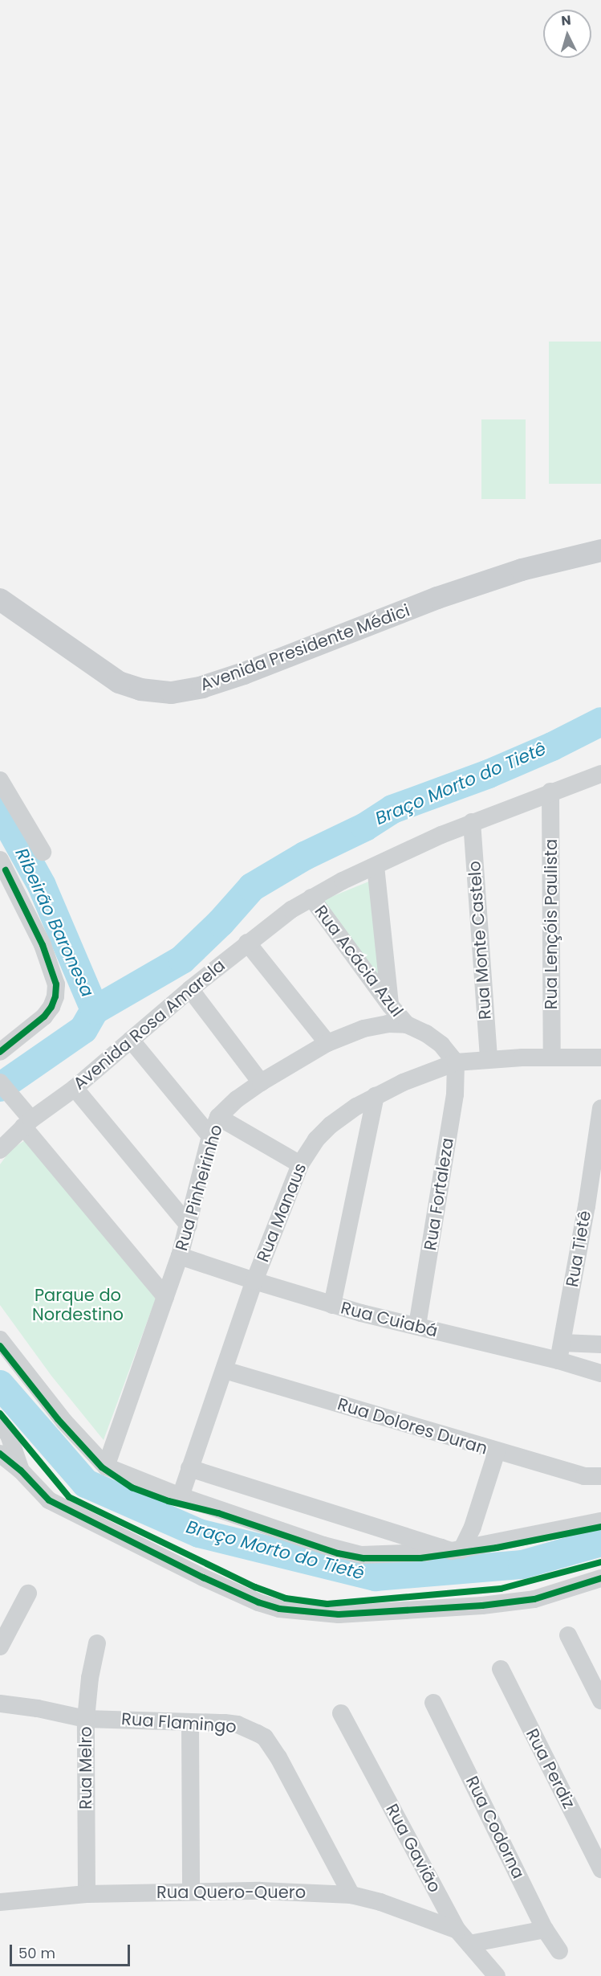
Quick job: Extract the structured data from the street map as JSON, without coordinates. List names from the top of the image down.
{
  "streets": {
    "main road": ["Avenida Presidente Médici"],
    "street": [
      "Rua Lençóis Paulista",
      "Rua Monte Castelo",
      "Rua Acácia Azul",
      "Avenida Rosa Amarela",
      "Rua Pinheirinho",
      "Rua Fortaleza",
      "Rua Manaus",
      "Rua Tietê",
      "Rua Cuiabá",
      "Rua Dolores Duran",
      "Rua Flamingo",
      "Rua Melro",
      "Rua Perdiz",
      "Rua Codorna",
      "Rua Gavião",
      "Rua Quero-Quero"
    ]
  },
  "crossings": [
    ["Rua Lençóis Paulista", "Avenida Rosa Amarela"],
    ["Rua Lençóis Paulista", "Rua Manaus"],
    ["Rua Monte Castelo", "Avenida Rosa Amarela"],
    ["Rua Monte Castelo", "Rua Manaus"],
    ["Rua Acácia Azul", "Avenida Rosa Amarela"],
    ["Rua Acácia Azul", "Rua Pinheirinho"],
    ["Rua Pinheirinho", "Rua Fortaleza"],
    ["Rua Pinheirinho", "Rua Manaus"],
    ["Rua Pinheirinho", "Rua Cuiabá"],
    ["Rua Fortaleza", "Rua Manaus"],
    ["Rua Fortaleza", "Rua Cuiabá"],
    ["Rua Manaus", "Rua Cuiabá"],
    ["Rua Manaus", "Rua Dolores Duran"],
    ["Rua Tietê", "Rua Cuiabá"],
    ["Rua Flamingo", "Rua Melro"],
    ["Rua Flamingo", "Rua Quero-Quero"],
    ["Rua Melro", "Rua Quero-Quero"],
    ["Rua Gavião", "Rua Quero-Quero"]
  ],
  "water": ["Braço Morto do Tietê", "Ribeirão Baronesa"],
  "parks": ["Parque do Nordestino"],
  "scale_bar": "50 m",
  "north": "top"
}
